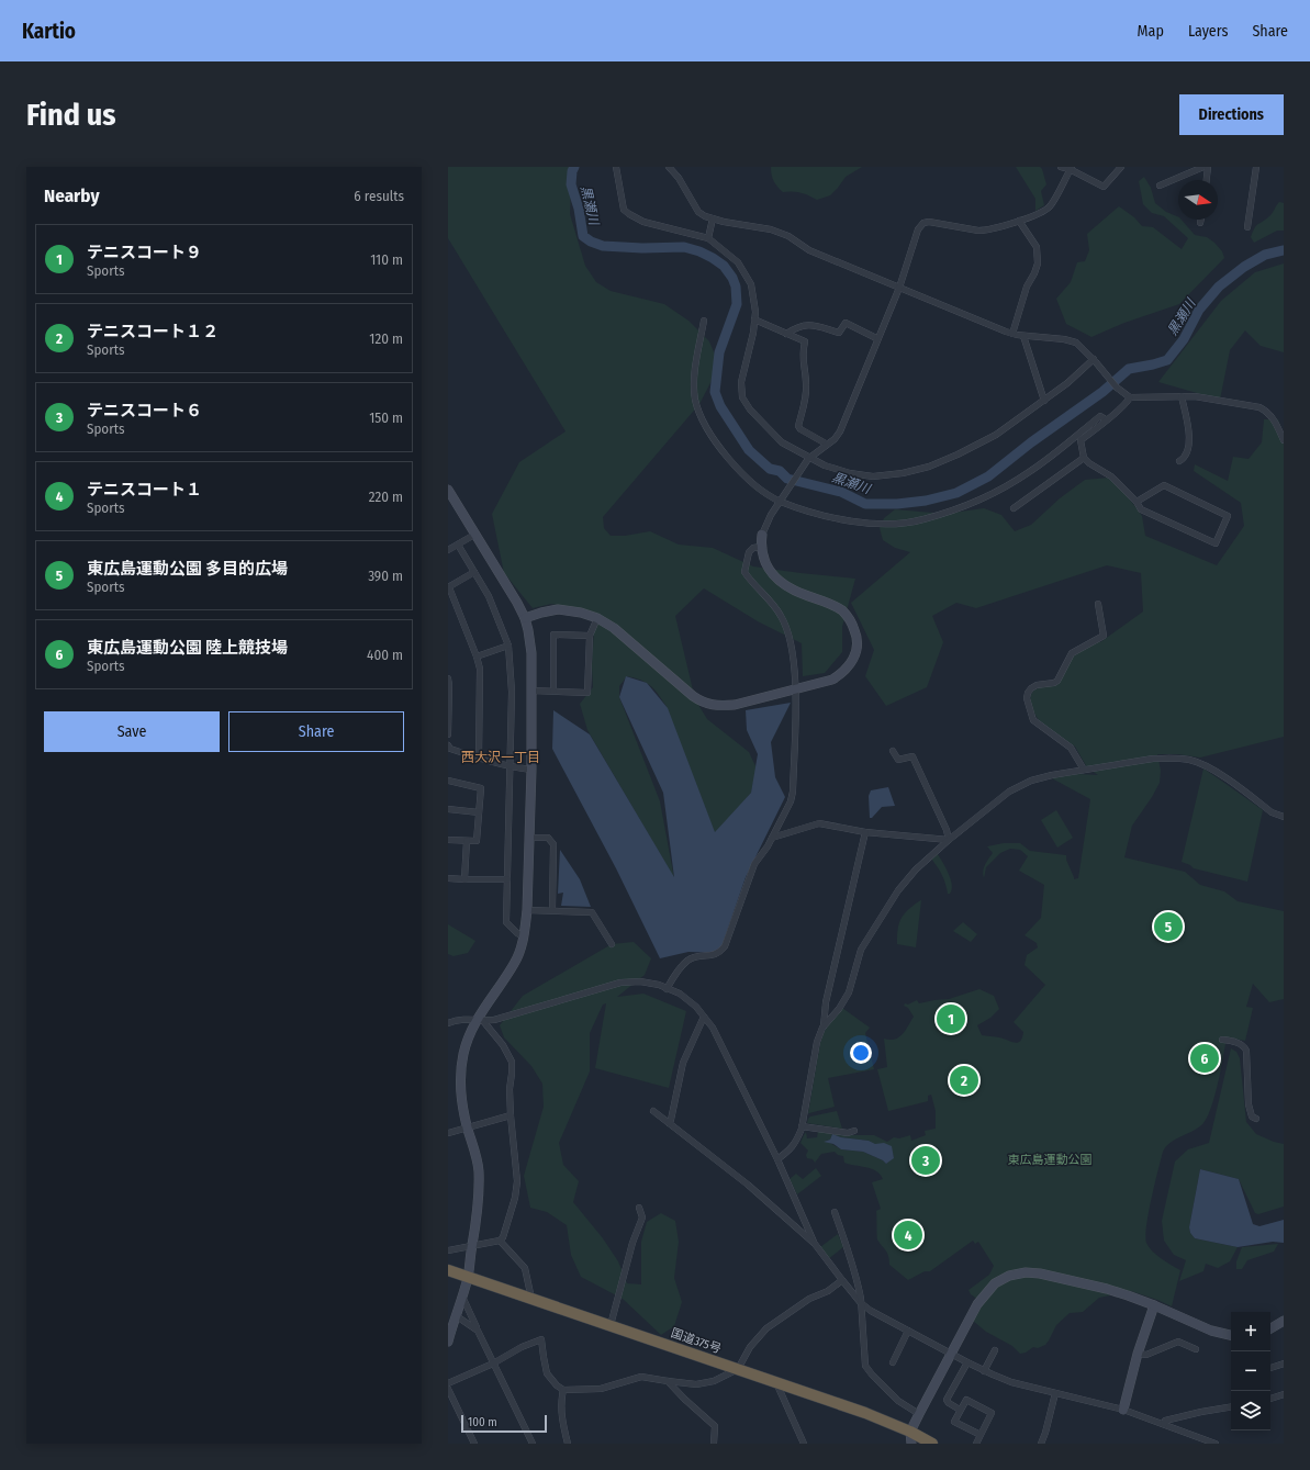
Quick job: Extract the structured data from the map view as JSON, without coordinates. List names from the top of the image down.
{
  "streets": {
    "highway": ["国道375号"]
  },
  "districts": ["西大沢一丁目"],
  "water": ["黒瀬川"],
  "parks": ["東広島運動公園"],
  "scale_bar": "100 m",
  "north": "right",
  "page": {
    "header": "Kartio",
    "nav": ["Map", "Layers", "Share"],
    "buttons": [
      "Directions",
      ["Save", "Share"]
    ],
    "title": "Find us",
    "heading": ["Nearby", "6 results"],
    "list": [
      {
        "mark": "1",
        "name": "テニスコート９",
        "note": "Sports",
        "value": "110 m"
      },
      {
        "mark": "2",
        "name": "テニスコート１２",
        "note": "Sports",
        "value": "120 m"
      },
      {
        "mark": "3",
        "name": "テニスコート６",
        "note": "Sports",
        "value": "150 m"
      },
      {
        "mark": "4",
        "name": "テニスコート１",
        "note": "Sports",
        "value": "220 m"
      },
      {
        "mark": "5",
        "name": "東広島運動公園 多目的広場",
        "note": "Sports",
        "value": "390 m"
      },
      {
        "mark": "6",
        "name": "東広島運動公園 陸上競技場",
        "note": "Sports",
        "value": "400 m"
      }
    ],
    "pins": [
      "5",
      "1",
      "6",
      "2",
      "3",
      "4"
    ],
    "map_buttons": ["+", "−"],
    "scale": "100 m"
  }
}
